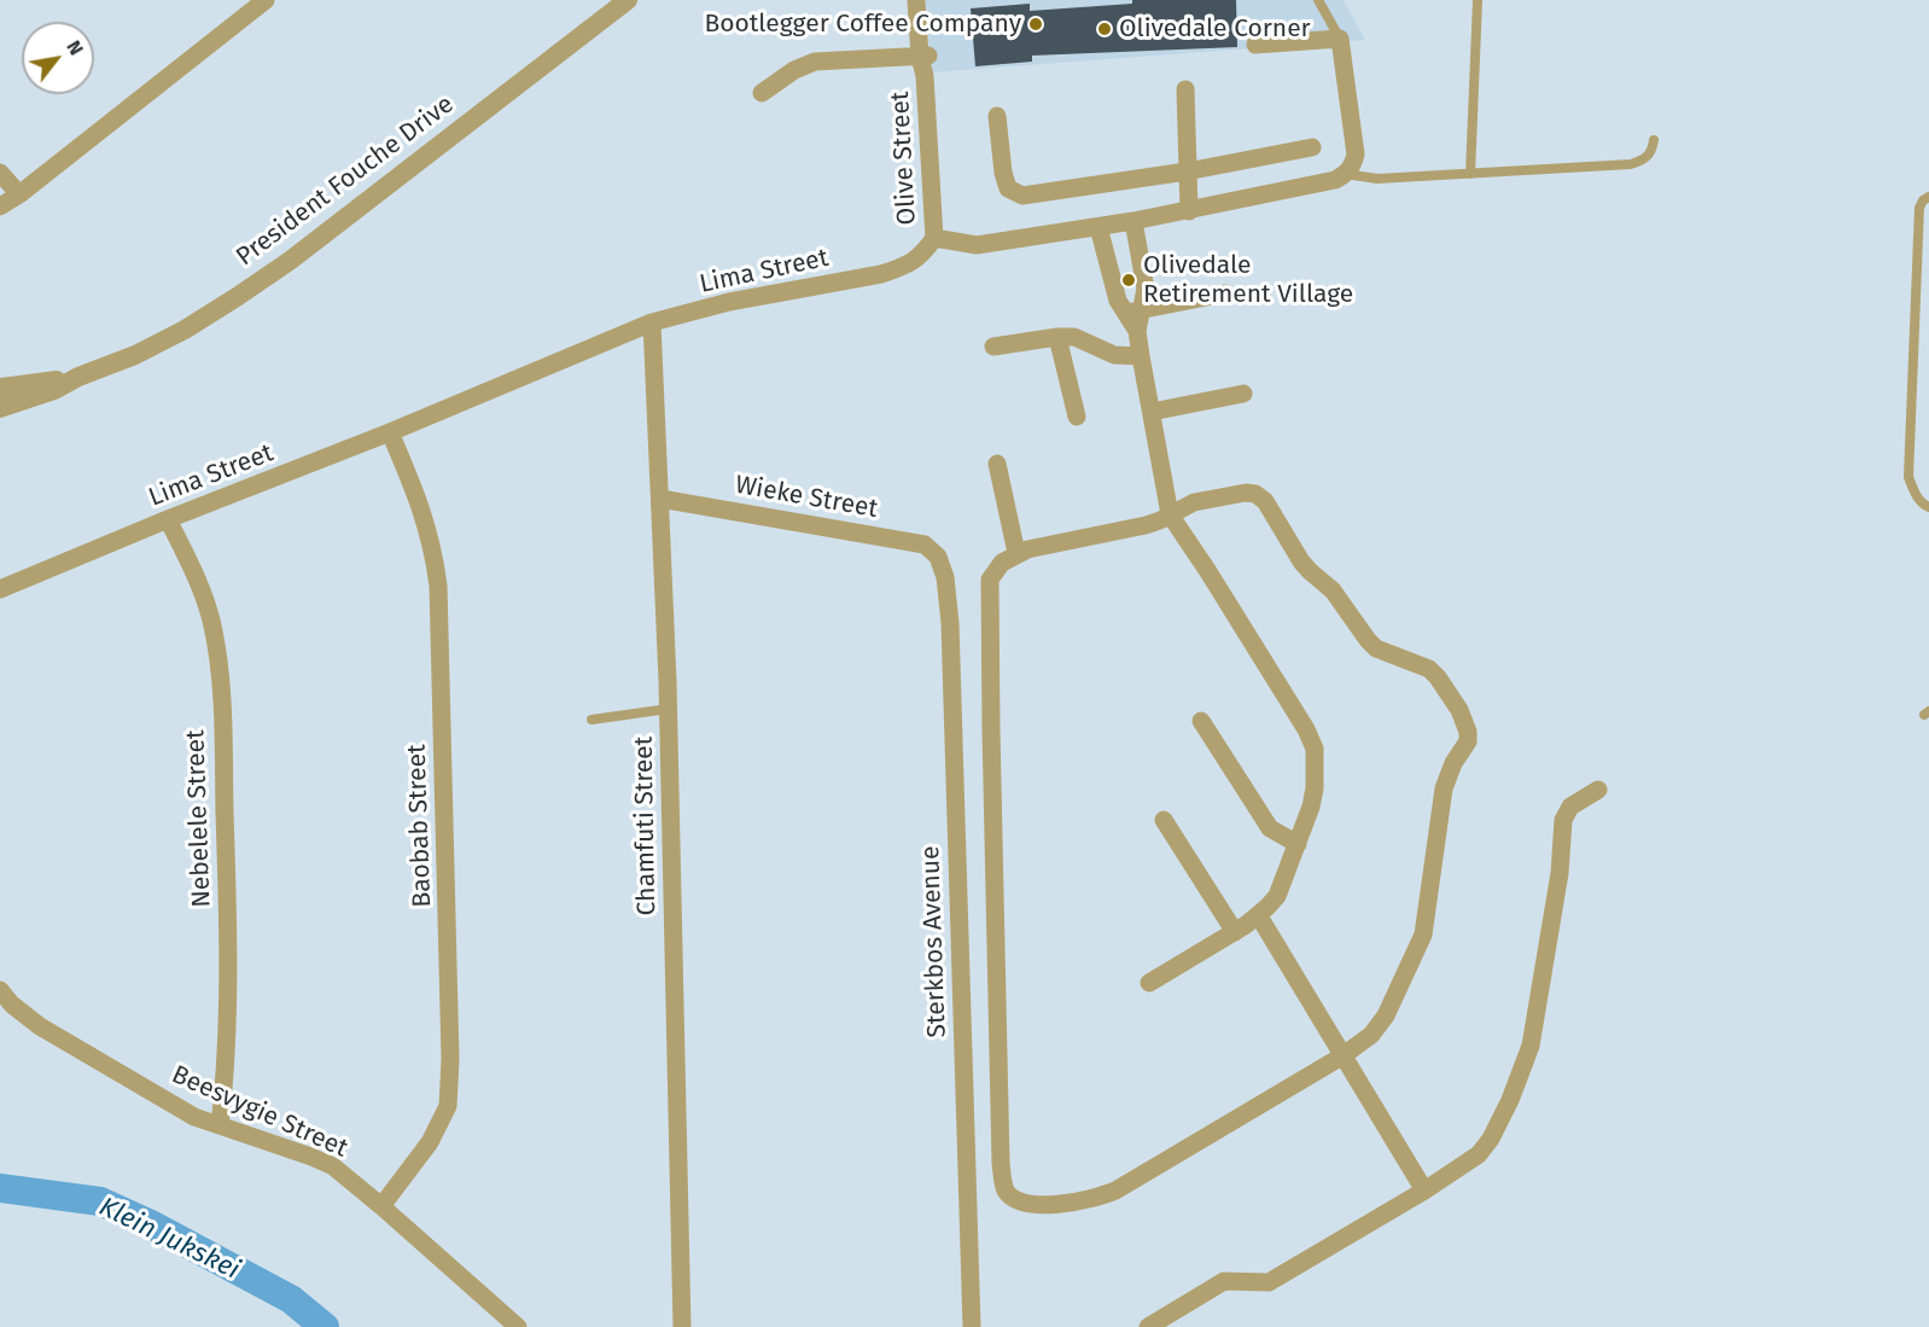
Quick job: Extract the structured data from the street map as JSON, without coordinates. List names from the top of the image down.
{
  "streets": {
    "street": [
      "Olive Street",
      "President Fouche Drive",
      "Lima Street",
      "Wieke Street",
      "Nebelele Street",
      "Baobab Street",
      "Chamfuti Street",
      "Sterkbos Avenue",
      "Beesvygie Street"
    ]
  },
  "crossings": [
    ["Olive Street", "Lima Street"],
    ["Lima Street", "Nebelele Street"],
    ["Lima Street", "Baobab Street"],
    ["Lima Street", "Chamfuti Street"],
    ["Wieke Street", "Chamfuti Street"],
    ["Wieke Street", "Sterkbos Avenue"],
    ["Nebelele Street", "Beesvygie Street"],
    ["Baobab Street", "Beesvygie Street"]
  ],
  "water": ["Klein Jukskei"],
  "places": ["Bootlegger Coffee Company", "Olivedale Corner", "Olivedale Retirement Village"],
  "north": "top right"
}
